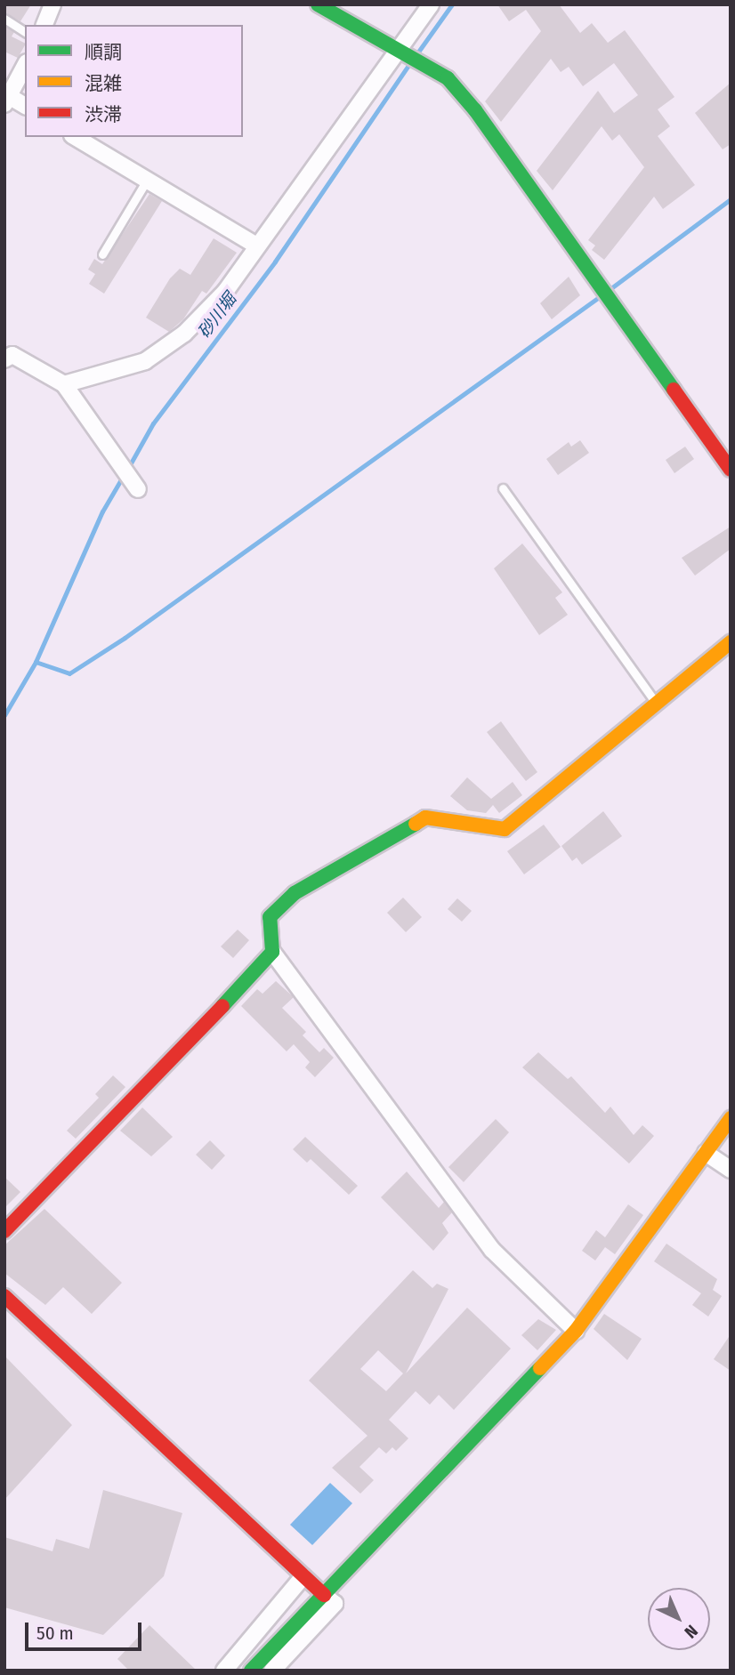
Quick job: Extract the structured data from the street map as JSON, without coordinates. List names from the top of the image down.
{
  "water": ["砂川堀"],
  "legend": ["順調", "混雑", "渋滞"],
  "scale_bar": "50 m",
  "north": "bottom right"
}
